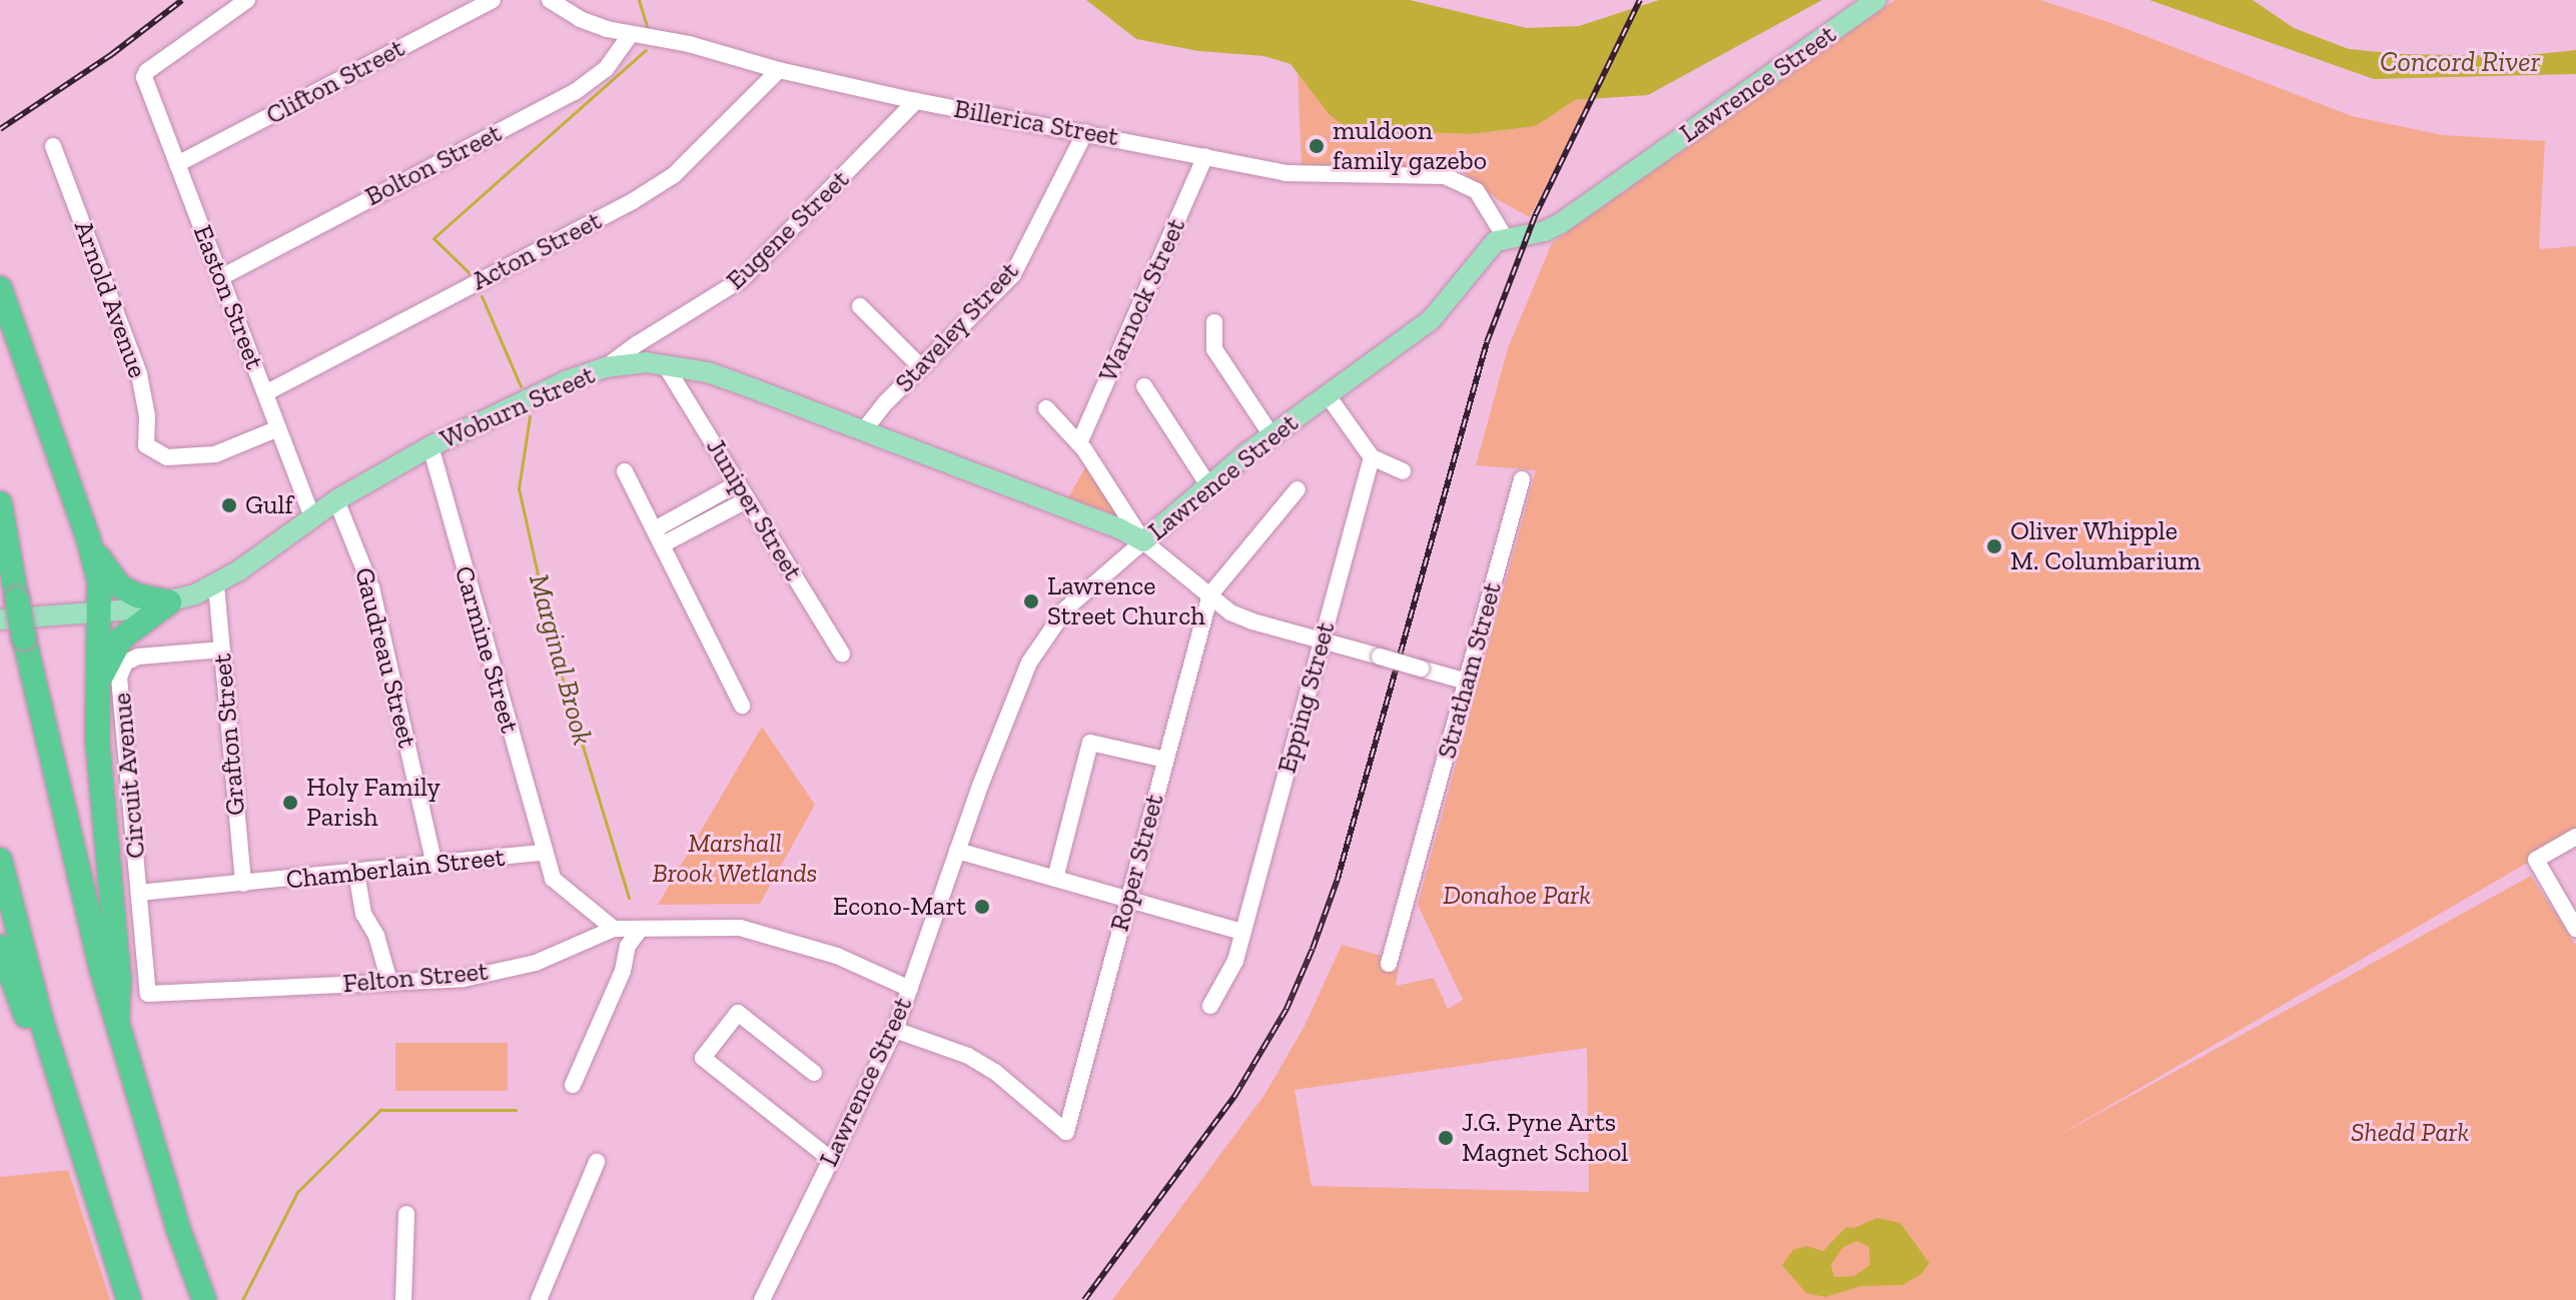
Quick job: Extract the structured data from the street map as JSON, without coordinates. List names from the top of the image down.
{
  "streets": {
    "main road": ["Lawrence Street", "Woburn Street"],
    "street": [
      "Clifton Street",
      "Billerica Street",
      "Bolton Street",
      "Eugene Street",
      "Acton Street",
      "Easton Street",
      "Arnold Avenue",
      "Warnock Street",
      "Staveley Street",
      "Juniper Street",
      "Carmine Street",
      "Gaudreau Street",
      "Stratham Street",
      "Epping Street",
      "Grafton Street",
      "Circuit Avenue",
      "Roper Street",
      "Chamberlain Street",
      "Felton Street"
    ]
  },
  "crossings": [
    ["Clifton Street", "Easton Street"],
    ["Lawrence Street", "Billerica Street"],
    ["Lawrence Street", "Woburn Street"],
    ["Lawrence Street", "Roper Street"],
    ["Lawrence Street", "Felton Street"],
    ["Billerica Street", "Bolton Street"],
    ["Billerica Street", "Eugene Street"],
    ["Billerica Street", "Acton Street"],
    ["Billerica Street", "Warnock Street"],
    ["Billerica Street", "Staveley Street"],
    ["Bolton Street", "Easton Street"],
    ["Eugene Street", "Woburn Street"],
    ["Acton Street", "Easton Street"],
    ["Easton Street", "Arnold Avenue"],
    ["Easton Street", "Woburn Street"],
    ["Staveley Street", "Woburn Street"],
    ["Woburn Street", "Juniper Street"],
    ["Woburn Street", "Carmine Street"],
    ["Woburn Street", "Gaudreau Street"],
    ["Woburn Street", "Grafton Street"],
    ["Carmine Street", "Chamberlain Street"],
    ["Gaudreau Street", "Chamberlain Street"],
    ["Grafton Street", "Circuit Avenue"],
    ["Grafton Street", "Chamberlain Street"],
    ["Circuit Avenue", "Chamberlain Street"],
    ["Circuit Avenue", "Felton Street"],
    ["Chamberlain Street", "Felton Street"]
  ],
  "water": ["Concord River", "Marginal Brook"],
  "parks": ["Marshall Brook Wetlands", "Donahoe Park", "Shedd Park"],
  "places": [
    "muldoon family gazebo",
    "Gulf",
    "Oliver Whipple M. Columbarium",
    "Lawrence Street Church",
    "Holy Family Parish",
    "Econo-Mart",
    "J.G. Pyne Arts Magnet School"
  ]
}
